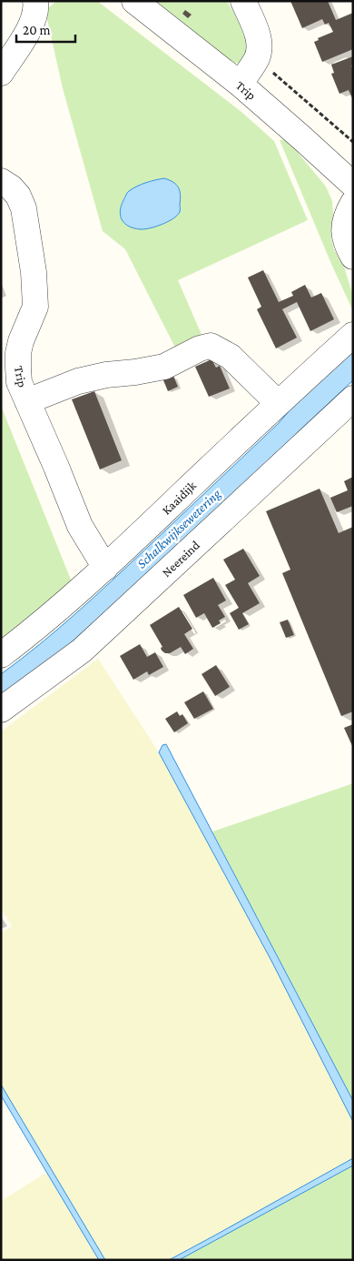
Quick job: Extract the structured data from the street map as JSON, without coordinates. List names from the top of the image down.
{
  "streets": {
    "street": ["Trip", "Kaaidijk", "Neereind"]
  },
  "crossings": [
    ["Trip", "Kaaidijk"]
  ],
  "water": ["Schalkwijksewetering"],
  "scale_bar": "20 m"
}
